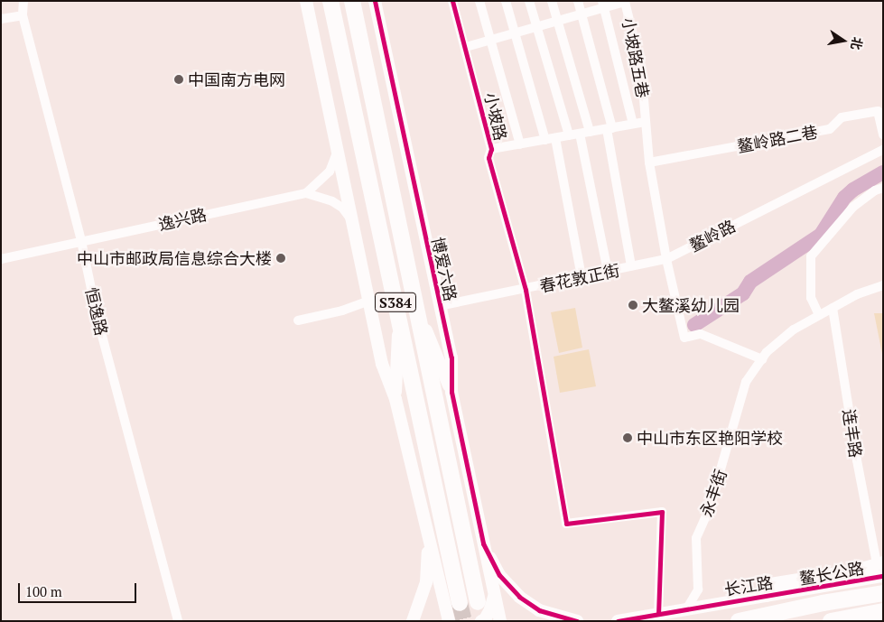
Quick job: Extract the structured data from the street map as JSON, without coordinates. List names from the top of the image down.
{
  "streets": {
    "highway": ["S384", "长江路"],
    "main road": ["博爱六路", "鳌长公路"],
    "street": [
      "小坡路五巷",
      "小坡路",
      "鳌岭路二巷",
      "逸兴路",
      "鳌岭路",
      "春花敦正街",
      "恒逸路",
      "连丰路",
      "永丰街"
    ]
  },
  "crossings": [
    ["小坡路五巷", "小坡路"],
    ["小坡路五巷", "鳌岭路"],
    ["小坡路", "春花敦正街"],
    ["小坡路", "长江路"],
    ["鳌岭路二巷", "鳌岭路"],
    ["逸兴路", "恒逸路"],
    ["鳌岭路", "春花敦正街"],
    ["博爱六路", "春花敦正街"],
    ["连丰路", "永丰街"],
    ["连丰路", "鳌长公路"],
    ["永丰街", "长江路"],
    ["鳌长公路", "长江路"]
  ],
  "places": [
    "中国南方电网",
    "中山市邮政局信息综合大楼",
    "大鳌溪幼儿园",
    "中山市东区艳阳学校"
  ],
  "scale_bar": "100 m",
  "north": "right"
}
